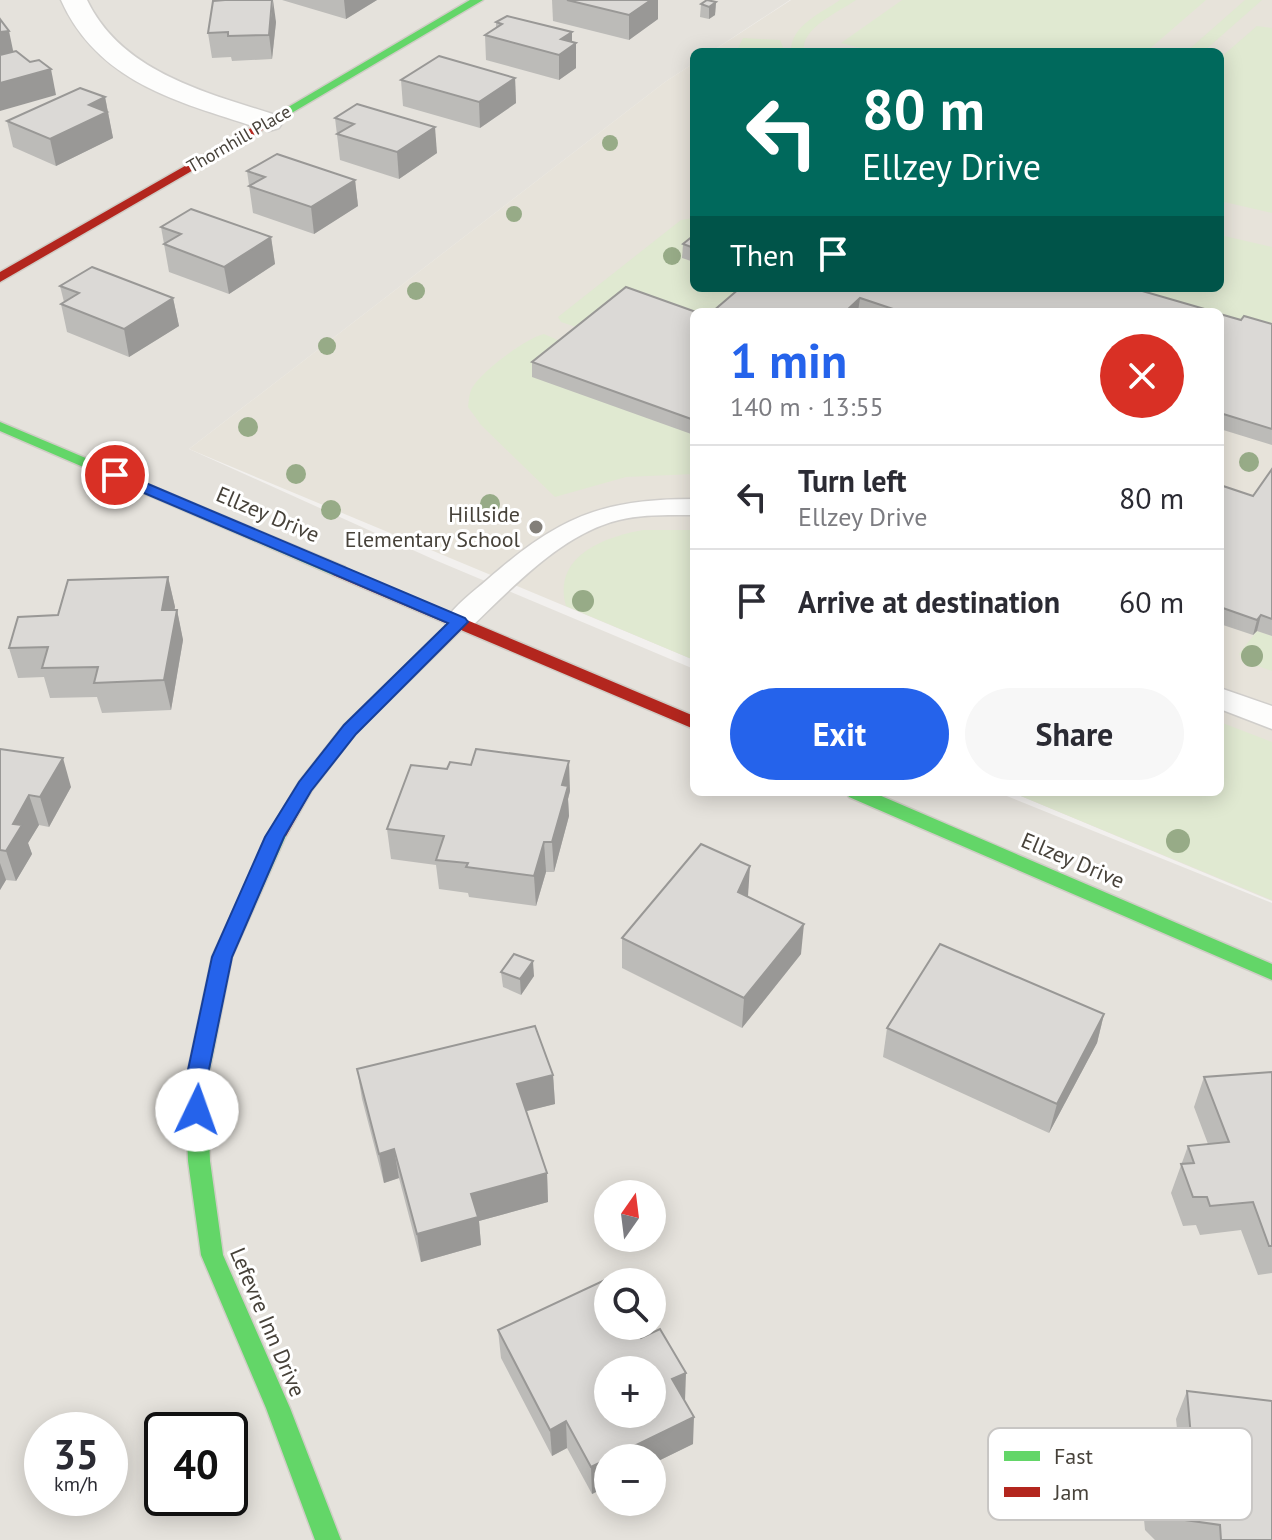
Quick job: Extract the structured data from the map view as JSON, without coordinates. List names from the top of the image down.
{
  "streets": {
    "street": ["Thornhill Place", "Ellzey Drive", "Lefevre Inn Drive"]
  },
  "crossings": [
    ["Ellzey Drive", "Lefevre Inn Drive"]
  ],
  "places": ["Hillside Elementary School"],
  "legend": ["Fast", "Jam"],
  "north": "top",
  "page": {
    "turn": ["80 m", "Ellzey Drive"],
    "then": "Then",
    "heading": ["1 min", "140 m · 13:55"],
    "list": [
      {
        "name": "Turn left",
        "note": "Ellzey Drive",
        "value": "80 m"
      },
      {
        "name": "Arrive at destination",
        "value": "60 m"
      }
    ],
    "buttons": ["Exit", "Share"],
    "map_buttons": ["+", "−"],
    "speed": "35 km/h",
    "limit": "40"
  }
}
